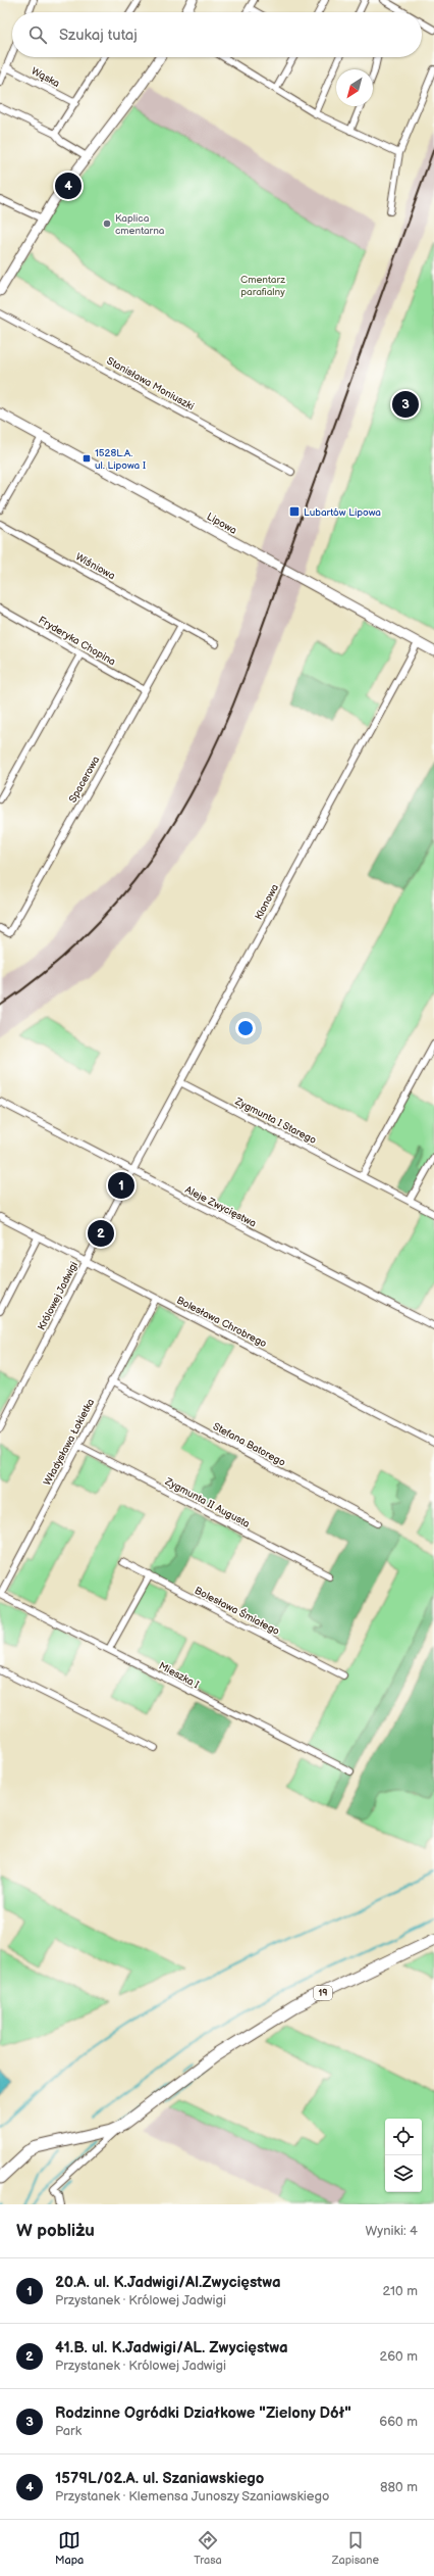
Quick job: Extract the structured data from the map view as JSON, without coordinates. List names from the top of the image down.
{
  "streets": {
    "highway": ["19"],
    "street": [
      "Wąska",
      "Stanisława Moniuszki",
      "Lipowa",
      "Wiśniowa",
      "Fryderyka Chopina",
      "Spacerowa",
      "Klonowa",
      "Zygmunta I Starego",
      "Aleje Zwycięstwa",
      "Królowej Jadwigi",
      "Bolesława Chrobrego",
      "Władysława Łokietka",
      "Stefana Batorego",
      "Zygmunta II Augusta",
      "Bolesława Śmiałego",
      "Mieszka I"
    ]
  },
  "crossings": [
    ["Lipowa", "Klonowa"],
    ["Wiśniowa", "Spacerowa"],
    ["Fryderyka Chopina", "Spacerowa"],
    ["Klonowa", "Zygmunta I Starego"],
    ["Klonowa", "Aleje Zwycięstwa"],
    ["Klonowa", "Królowej Jadwigi"],
    ["Aleje Zwycięstwa", "Królowej Jadwigi"],
    ["Królowej Jadwigi", "Bolesława Chrobrego"],
    ["Bolesława Chrobrego", "Władysława Łokietka"],
    ["Władysława Łokietka", "Stefana Batorego"],
    ["Władysława Łokietka", "Zygmunta II Augusta"],
    ["Władysława Łokietka", "Mieszka I"]
  ],
  "parks": ["Cmentarz parafialny"],
  "places": {
    "other": ["Kaplica cmentarna"],
    "transit": ["1528L.A. ul. Lipowa I", "Lubartów Lipowa"]
  },
  "north": "bottom left",
  "page": {
    "search": "Szukaj tutaj",
    "pins": [
      "4",
      "3",
      "1",
      "2"
    ],
    "heading": ["W pobliżu", "Wyniki: 4"],
    "list": [
      {
        "mark": "1",
        "name": "20.A. ul. K.Jadwigi/Al.Zwycięstwa",
        "note": "Przystanek · Królowej Jadwigi",
        "value": "210 m"
      },
      {
        "mark": "2",
        "name": "41.B. ul. K.Jadwigi/AL. Zwycięstwa",
        "note": "Przystanek · Królowej Jadwigi",
        "value": "260 m"
      },
      {
        "mark": "3",
        "name": "Rodzinne Ogródki Działkowe \"Zielony Dół\"",
        "note": "Park",
        "value": "660 m"
      },
      {
        "mark": "4",
        "name": "1579L/02.A. ul. Szaniawskiego",
        "note": "Przystanek · Klemensa Junoszy Szaniawskiego",
        "value": "880 m"
      }
    ],
    "nav": ["Mapa", "Trasa", "Zapisane"]
  }
}
